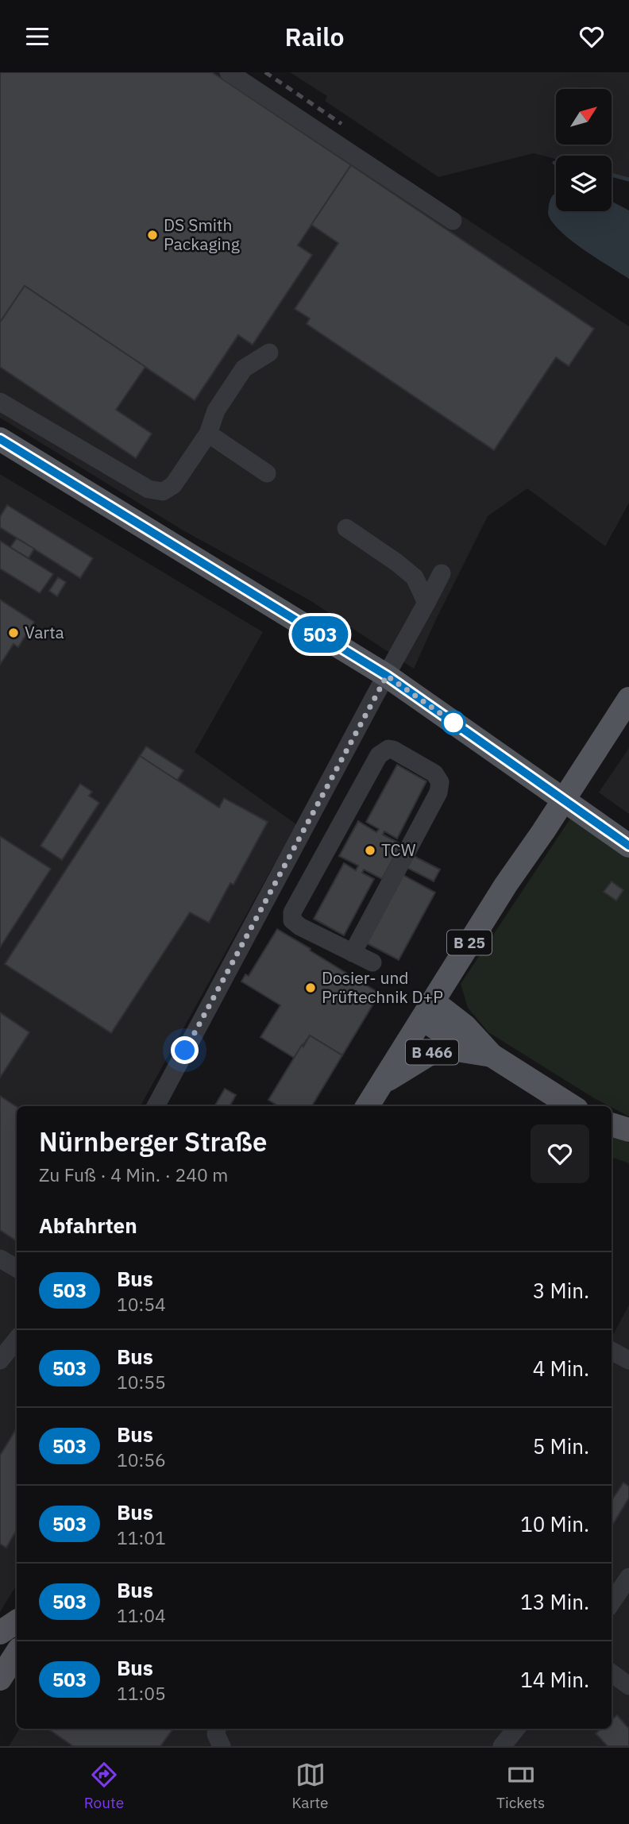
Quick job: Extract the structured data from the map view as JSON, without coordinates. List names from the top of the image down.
{
  "streets": {
    "main road": ["B 25", "B 466"]
  },
  "crossings": [
    ["B 25", "B 466"]
  ],
  "places": [
    "DS Smith Packaging",
    "Varta",
    "TCW",
    "Dosier- und Prüftechnik D+P"
  ],
  "lines": ["bus line 503"],
  "north": "top right",
  "page": {
    "header": "Railo",
    "on_map": "503",
    "heading": [
      ["Nürnberger Straße", "Zu Fuß · 4 Min. · 240 m"],
      "Abfahrten"
    ],
    "list": [
      {
        "mark": "503",
        "name": "Bus",
        "note": "10:54",
        "value": "3 Min."
      },
      {
        "mark": "503",
        "name": "Bus",
        "note": "10:55",
        "value": "4 Min."
      },
      {
        "mark": "503",
        "name": "Bus",
        "note": "10:56",
        "value": "5 Min."
      },
      {
        "mark": "503",
        "name": "Bus",
        "note": "11:01",
        "value": "10 Min."
      },
      {
        "mark": "503",
        "name": "Bus",
        "note": "11:04",
        "value": "13 Min."
      },
      {
        "mark": "503",
        "name": "Bus",
        "note": "11:05",
        "value": "14 Min."
      }
    ],
    "tabs": ["Route", "Karte", "Tickets"]
  }
}
